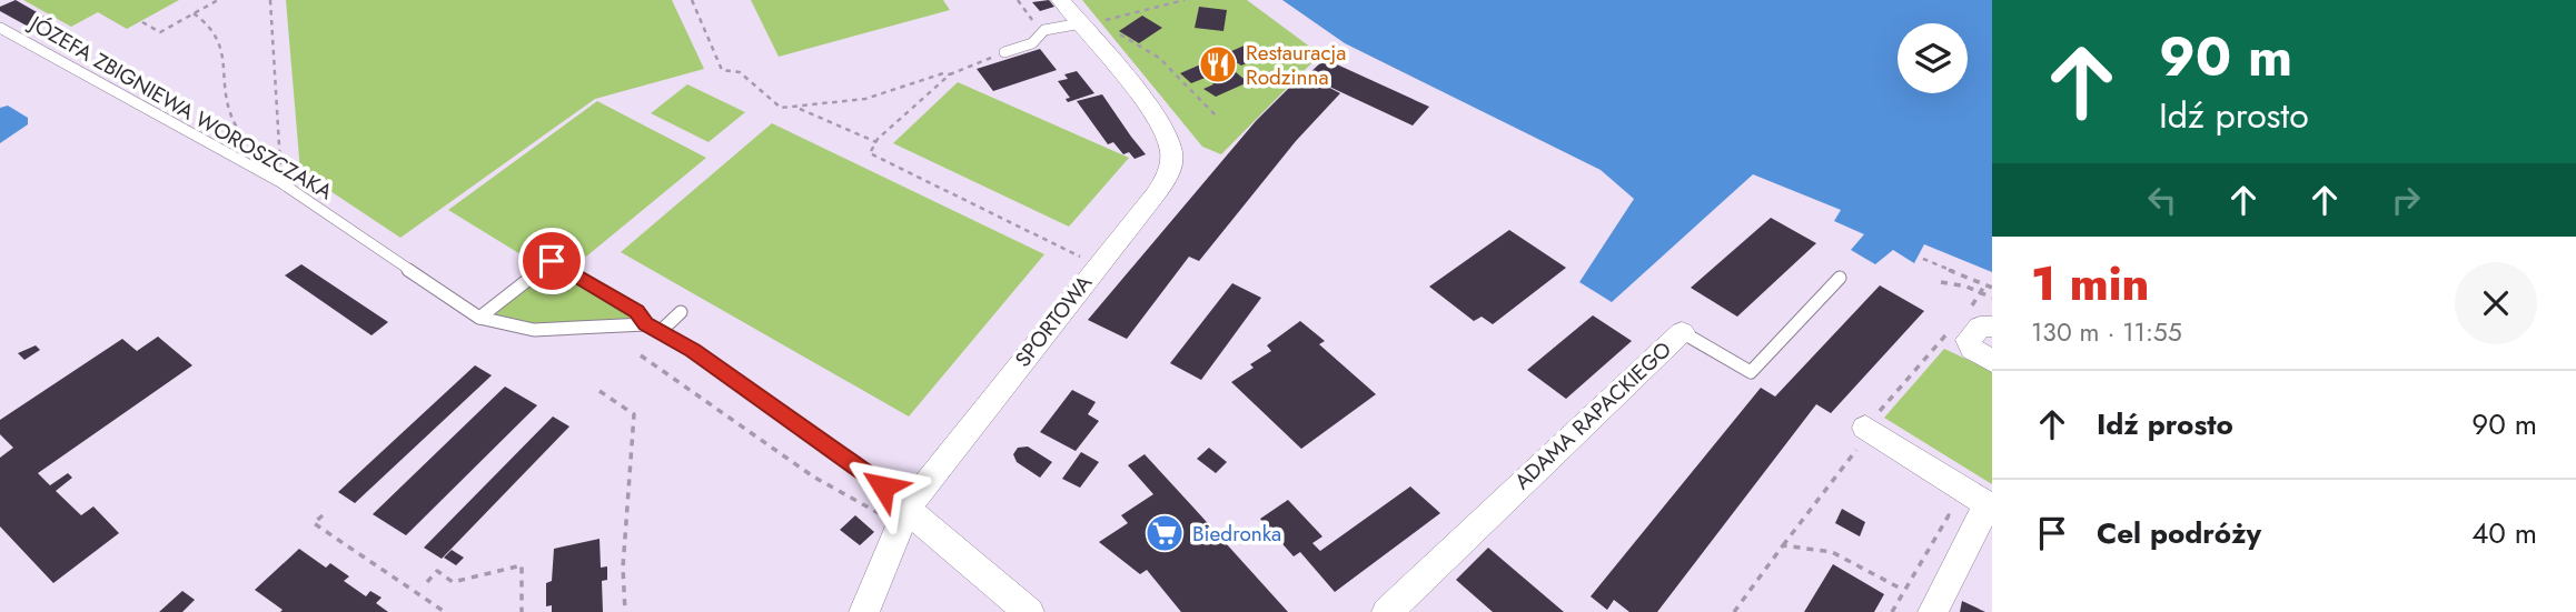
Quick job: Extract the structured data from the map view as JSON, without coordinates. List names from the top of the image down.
{
  "streets": {
    "street": ["SPORTOWA", "ADAMA RAPACKIEGO"],
    "lane": ["JÓZEFA ZBIGNIEWA WOROSZCZAKA"]
  },
  "crossings": [
    ["JÓZEFA ZBIGNIEWA WOROSZCZAKA", "SPORTOWA"]
  ],
  "places": {
    "restaurant": ["Restauracja Rodzinna"],
    "supermarket": ["Biedronka"]
  },
  "page": {
    "turn": ["90 m", "Idź prosto"],
    "heading": ["1 min", "130 m · 11:55"],
    "list": [
      {
        "name": "Idź prosto",
        "value": "90 m"
      },
      {
        "name": "Cel podróży",
        "value": "40 m"
      }
    ]
  }
}
